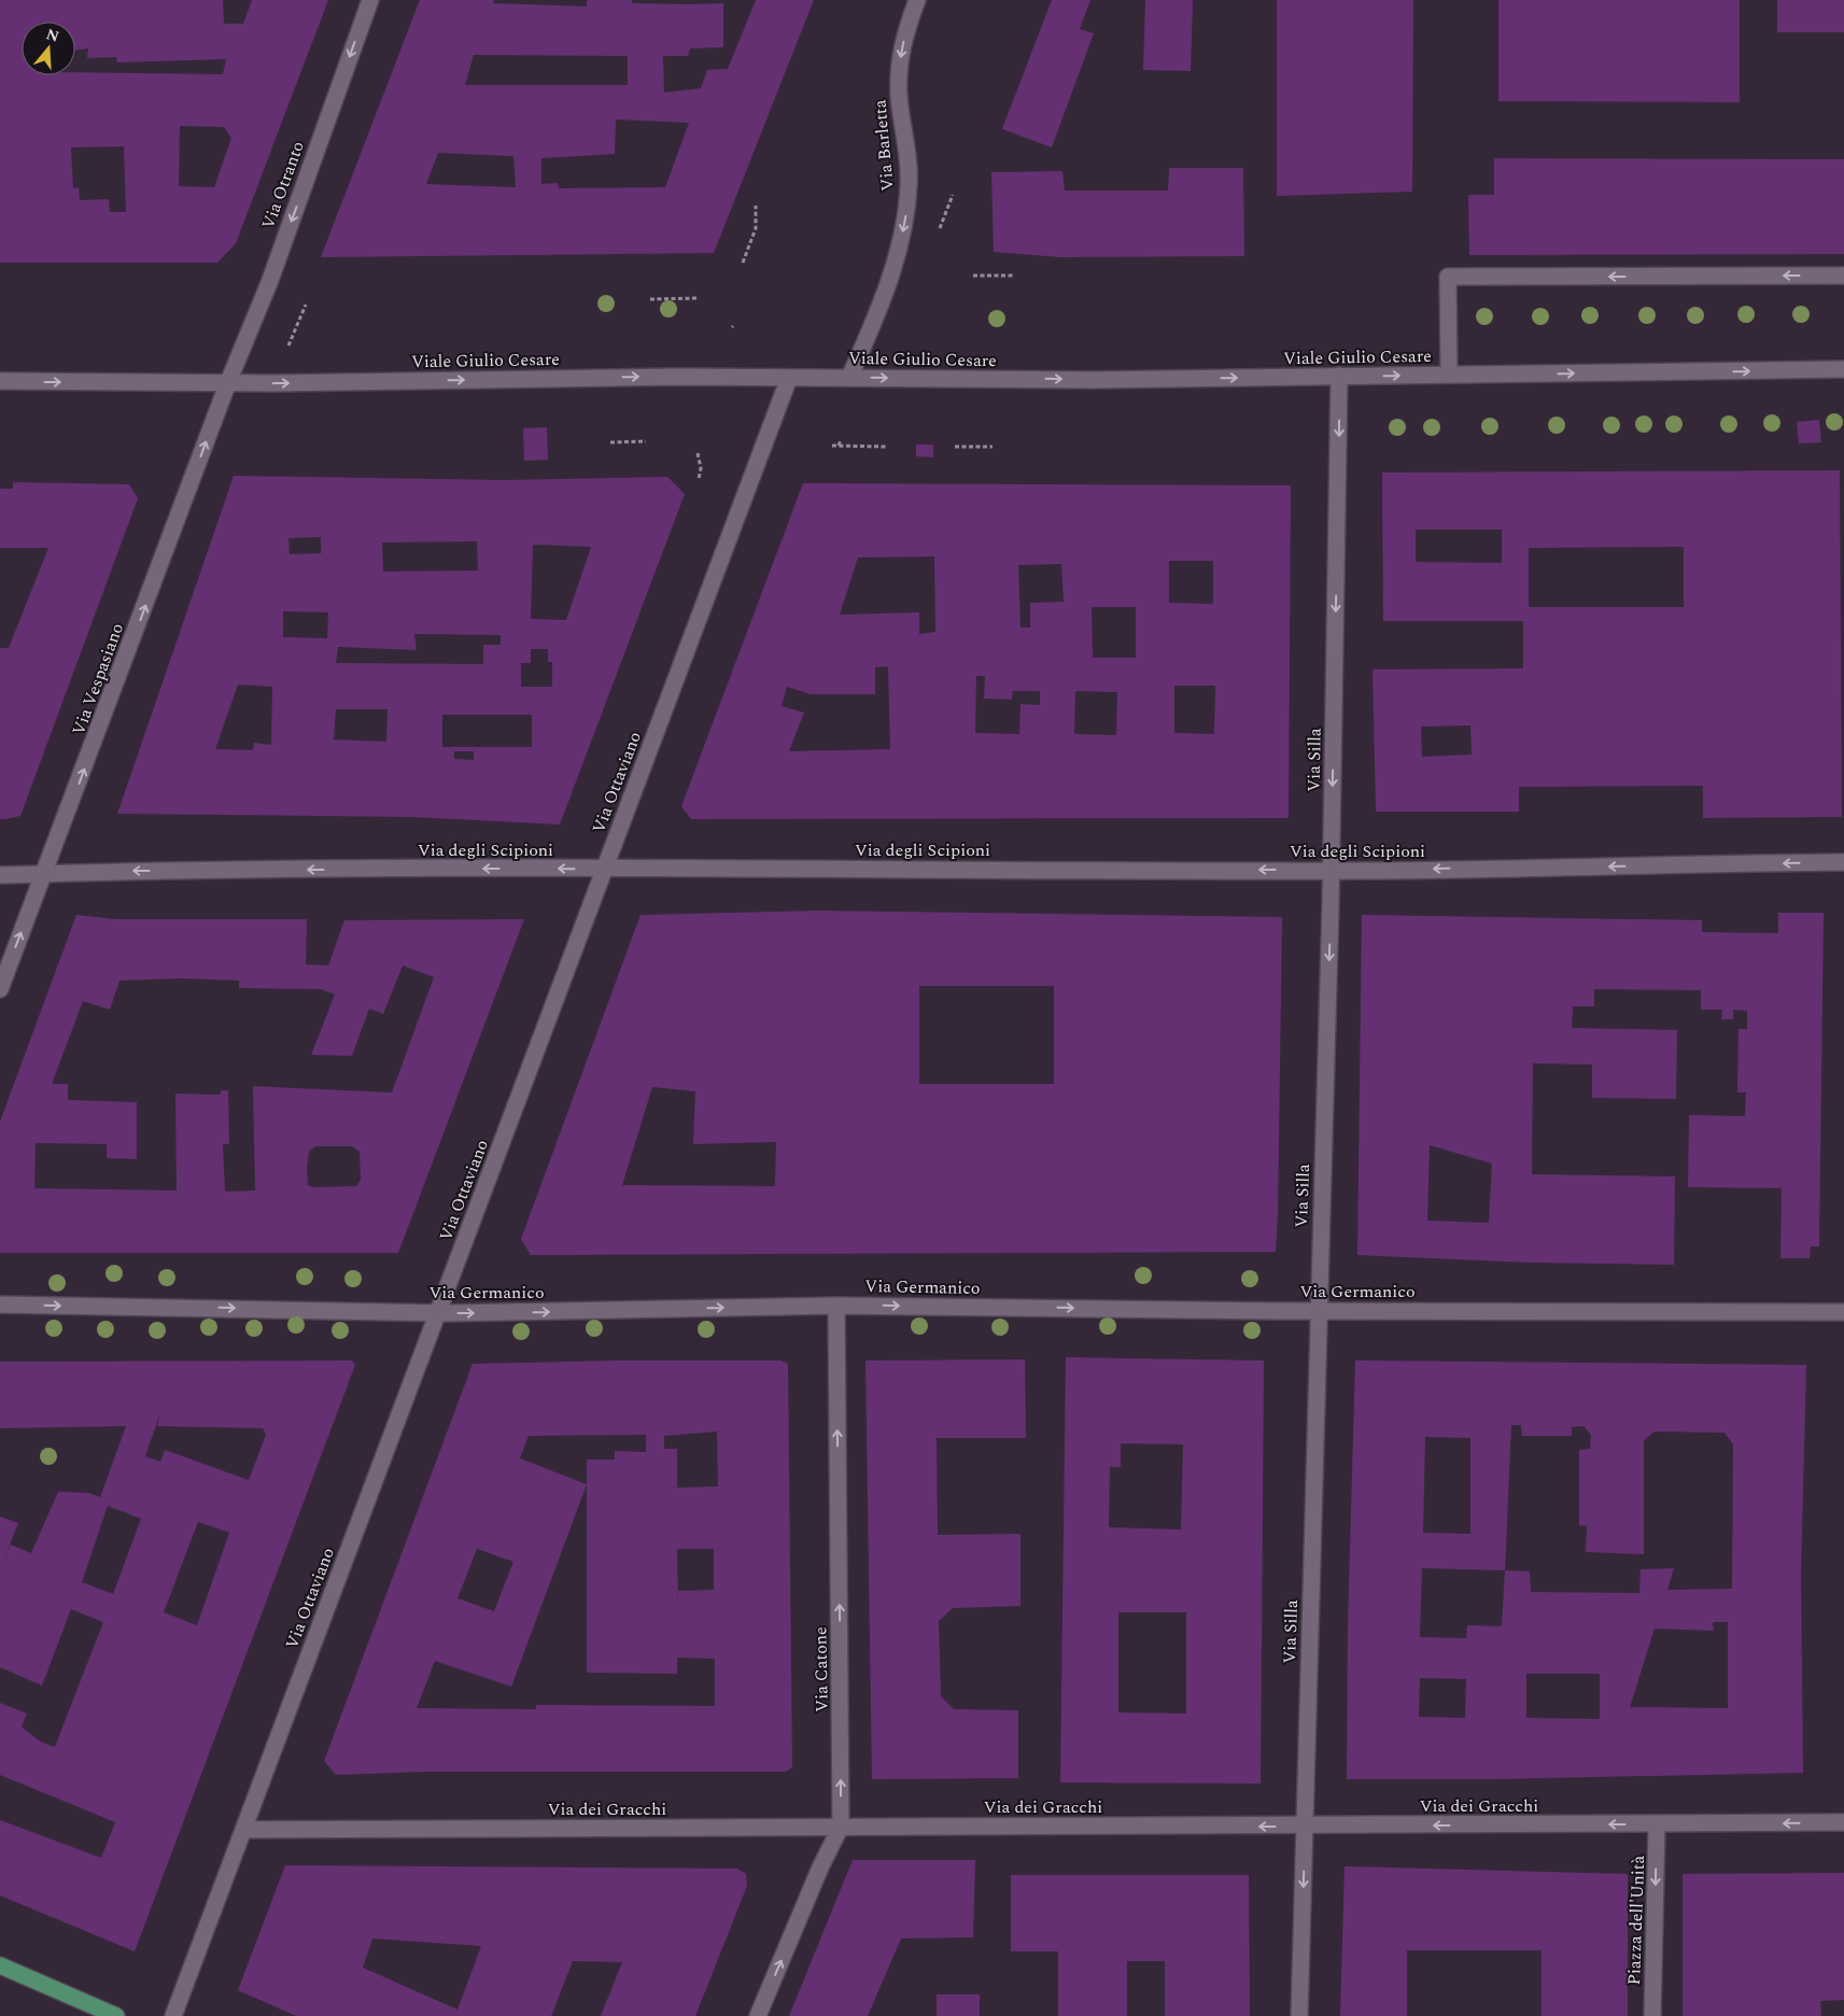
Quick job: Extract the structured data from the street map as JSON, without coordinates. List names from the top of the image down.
{
  "streets": {
    "street": [
      "Via Barletta",
      "Via Otranto",
      "Viale Giulio Cesare",
      "Via Vespasiano",
      "Via Silla",
      "Via Ottaviano",
      "Via degli Scipioni",
      "Via Germanico",
      "Via Catone",
      "Via dei Gracchi",
      "Piazza dell'Unità"
    ]
  },
  "crossings": [
    ["Via Barletta", "Viale Giulio Cesare"],
    ["Via Otranto", "Viale Giulio Cesare"],
    ["Via Otranto", "Via Vespasiano"],
    ["Viale Giulio Cesare", "Via Vespasiano"],
    ["Viale Giulio Cesare", "Via Silla"],
    ["Viale Giulio Cesare", "Via Ottaviano"],
    ["Via Vespasiano", "Via degli Scipioni"],
    ["Via Silla", "Via degli Scipioni"],
    ["Via Silla", "Via Germanico"],
    ["Via Silla", "Via dei Gracchi"],
    ["Via Ottaviano", "Via degli Scipioni"],
    ["Via Ottaviano", "Via Germanico"],
    ["Via Ottaviano", "Via dei Gracchi"],
    ["Via Germanico", "Via Catone"],
    ["Via Catone", "Via dei Gracchi"],
    ["Via dei Gracchi", "Piazza dell'Unità"]
  ],
  "one_way": [
    "Via Barletta",
    "Via Otranto",
    "Viale Giulio Cesare",
    "Via Vespasiano",
    "Via Silla",
    "Via degli Scipioni",
    "Via Germanico",
    "Via Catone",
    "Via dei Gracchi",
    "Piazza dell'Unità"
  ],
  "north": "top"
}
